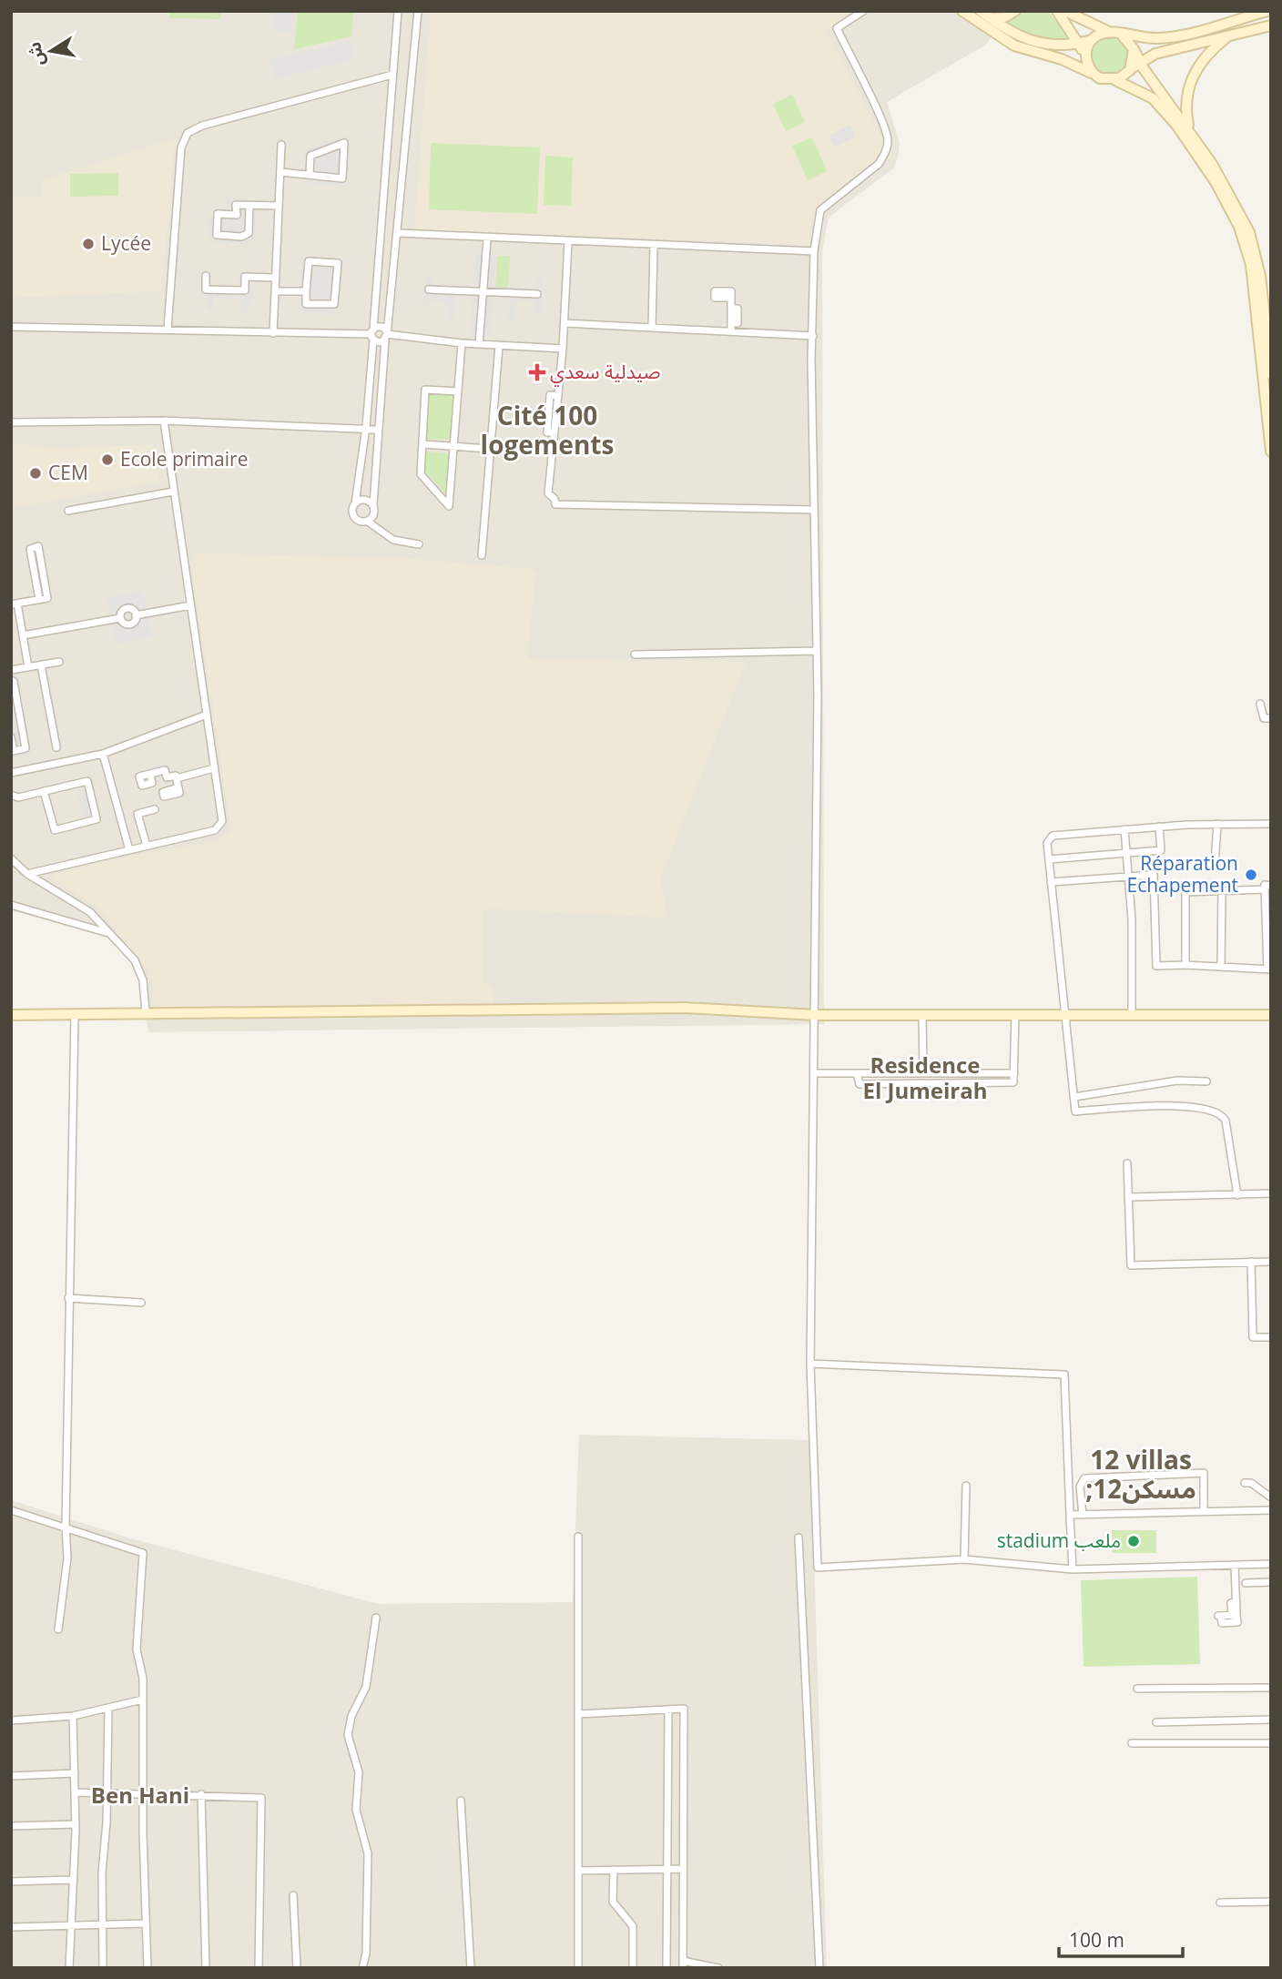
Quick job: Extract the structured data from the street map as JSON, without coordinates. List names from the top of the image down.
{
  "districts": [
    "Cité 100 logements",
    "Residence El Jumeirah",
    "12 villas ;12مسكن",
    "Ben Hani"
  ],
  "places": {
    "other": [
      "Lycée",
      "Ecole primaire",
      "CEM",
      "Réparation Echapement",
      "stadium ملعب"
    ],
    "health": ["صيدلية سعدي"]
  },
  "scale_bar": "100 m",
  "north": "left"
}
